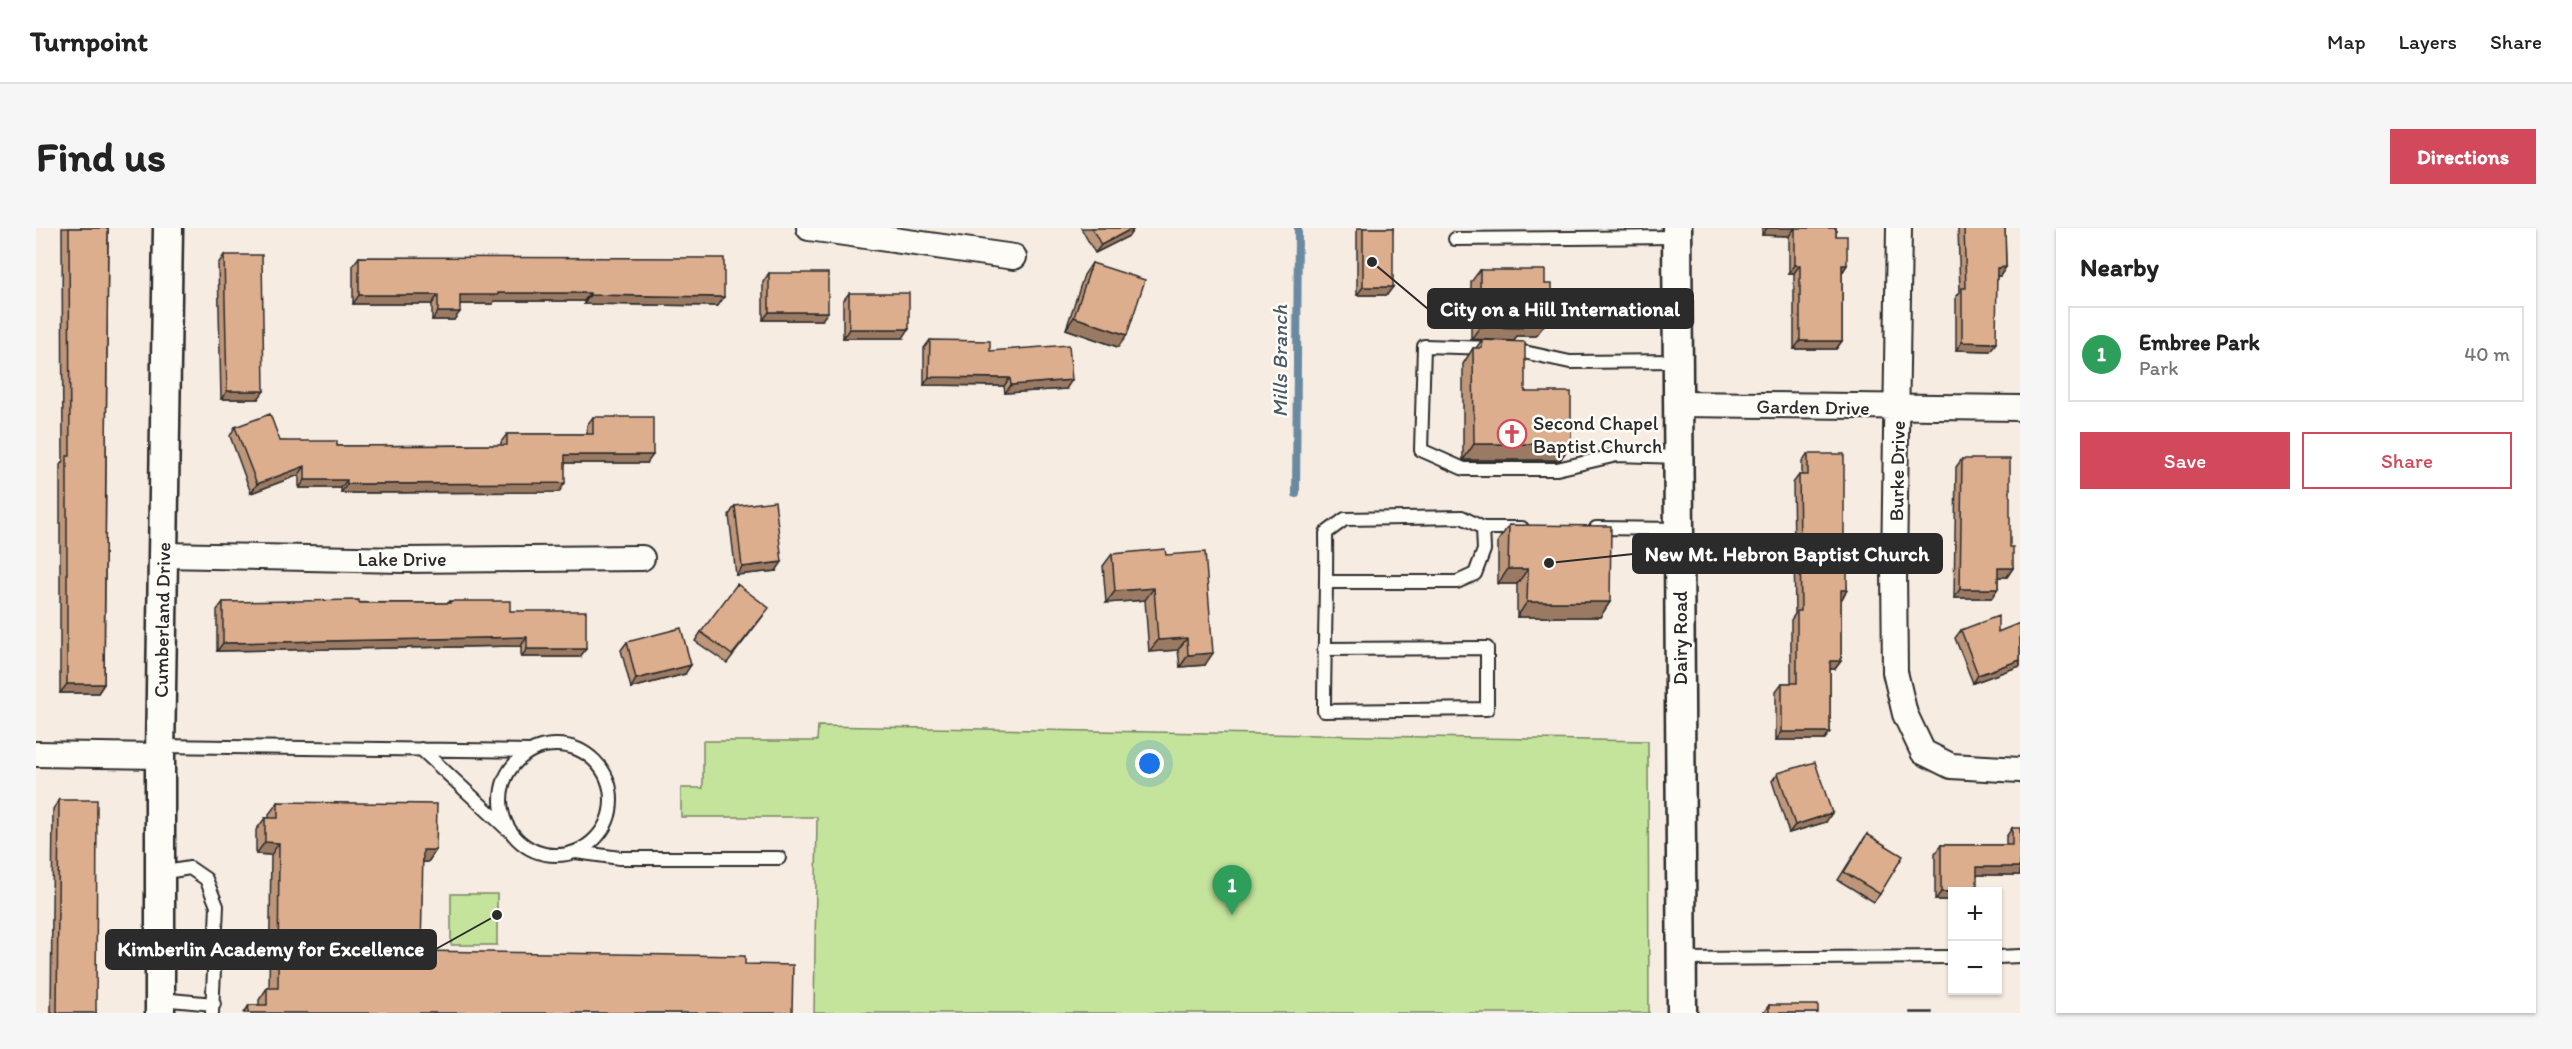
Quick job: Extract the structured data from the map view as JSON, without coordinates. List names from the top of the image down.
{
  "streets": {
    "street": [
      "Garden Drive",
      "Burke Drive",
      "Lake Drive",
      "Cumberland Drive",
      "Dairy Road"
    ]
  },
  "crossings": [
    ["Garden Drive", "Burke Drive"],
    ["Garden Drive", "Dairy Road"],
    ["Lake Drive", "Cumberland Drive"]
  ],
  "water": ["Mills Branch"],
  "places": {
    "other": ["City on a Hill International", "New Mt. Hebron Baptist Church", "Kimberlin Academy for Excellence"],
    "church": ["Second Chapel Baptist Church"]
  },
  "page": {
    "header": "Turnpoint",
    "nav": ["Map", "Layers", "Share"],
    "buttons": [
      "Directions",
      ["Save", "Share"]
    ],
    "title": "Find us",
    "heading": "Nearby",
    "list": [
      {
        "mark": "1",
        "name": "Embree Park",
        "note": "Park",
        "value": "40 m"
      }
    ],
    "pins": "1",
    "map_buttons": ["+", "−"]
  }
}
